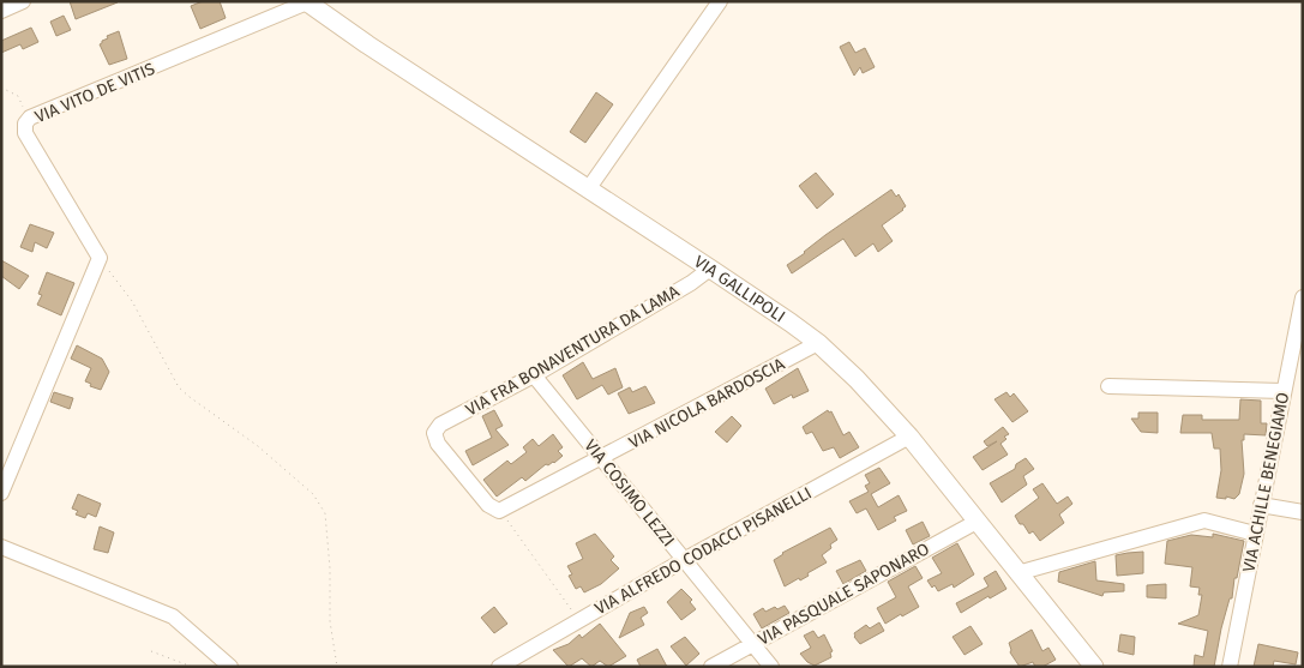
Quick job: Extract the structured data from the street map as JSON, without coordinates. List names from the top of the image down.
{
  "streets": {
    "main road": ["VIA GALLIPOLI"],
    "street": [
      "VIA VITO DE VITIS",
      "VIA FRA BONAVENTURA DA LAMA",
      "VIA NICOLA BARDOSCIA",
      "VIA ACHILLE BENEGIAMO",
      "VIA COSIMO LEZZI",
      "VIA ALFREDO CODACCI PISANELLI",
      "VIA PASQUALE SAPONARO"
    ]
  },
  "crossings": [
    ["VIA VITO DE VITIS", "VIA GALLIPOLI"],
    ["VIA GALLIPOLI", "VIA FRA BONAVENTURA DA LAMA"],
    ["VIA GALLIPOLI", "VIA NICOLA BARDOSCIA"],
    ["VIA GALLIPOLI", "VIA ALFREDO CODACCI PISANELLI"],
    ["VIA GALLIPOLI", "VIA PASQUALE SAPONARO"],
    ["VIA FRA BONAVENTURA DA LAMA", "VIA NICOLA BARDOSCIA"],
    ["VIA FRA BONAVENTURA DA LAMA", "VIA COSIMO LEZZI"],
    ["VIA NICOLA BARDOSCIA", "VIA COSIMO LEZZI"],
    ["VIA COSIMO LEZZI", "VIA ALFREDO CODACCI PISANELLI"],
    ["VIA COSIMO LEZZI", "VIA PASQUALE SAPONARO"]
  ]
}
